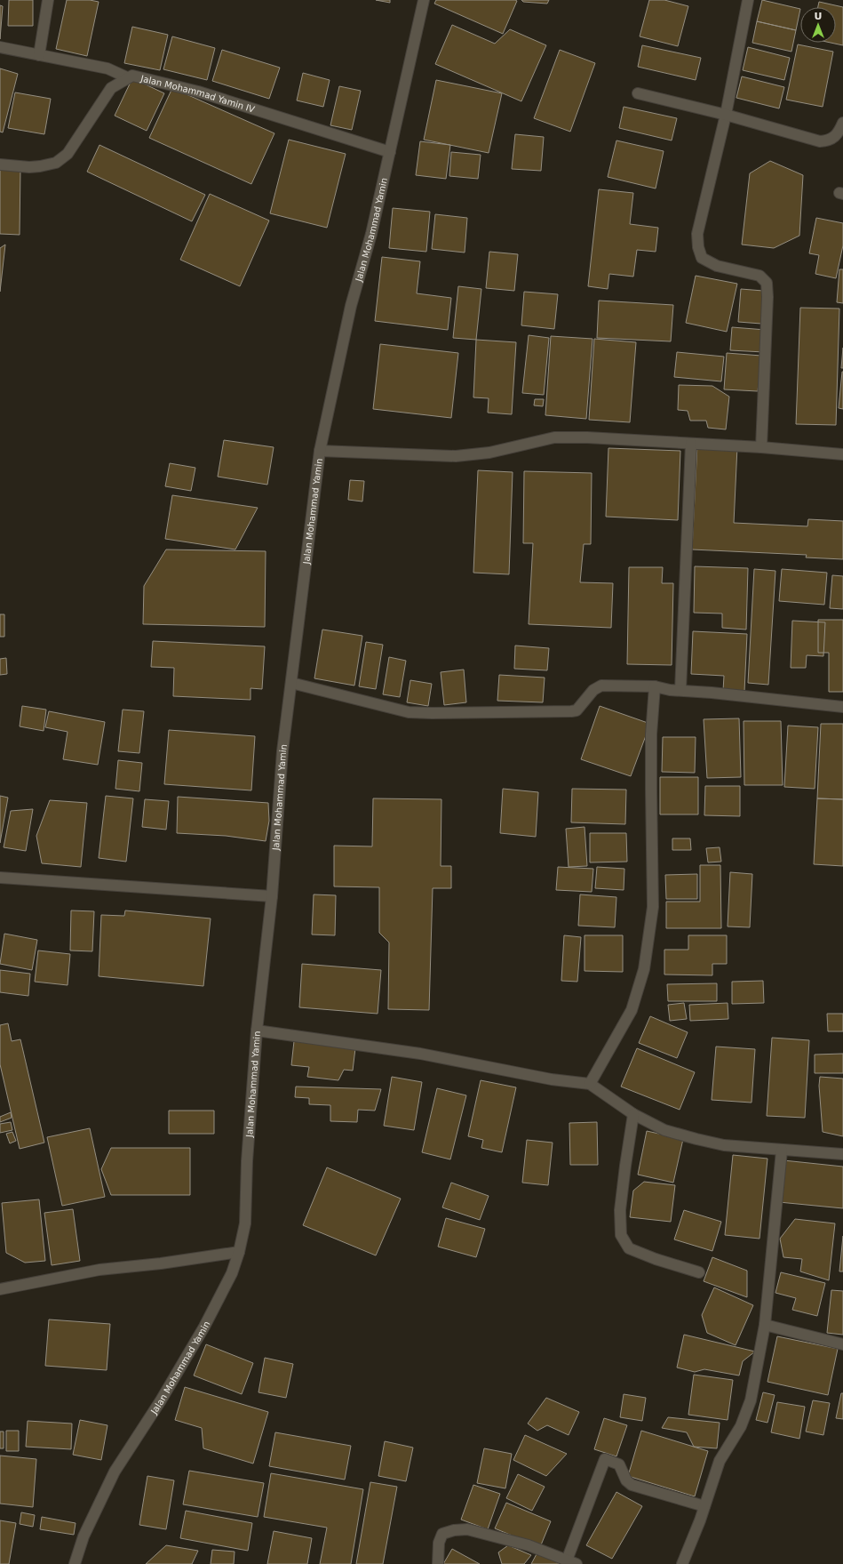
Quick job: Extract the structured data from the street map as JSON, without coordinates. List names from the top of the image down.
{
  "streets": {
    "street": ["Jalan Mohammad Yamin IV", "Jalan Mohammad Yamin"]
  },
  "crossings": [
    ["Jalan Mohammad Yamin IV", "Jalan Mohammad Yamin"]
  ],
  "north": "top"
}
